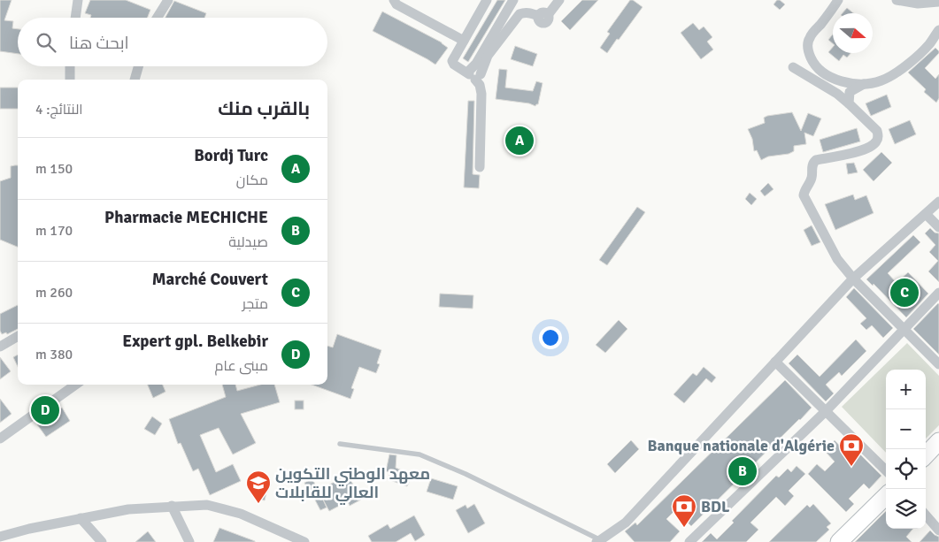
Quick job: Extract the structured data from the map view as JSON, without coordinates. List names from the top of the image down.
{
  "places": {
    "bank": ["Banque nationale d'Algérie", "BDL"],
    "school or university": ["معهد الوطني التكوين العالي للقابلات"]
  },
  "north": "right",
  "page": {
    "search": "ابحث هنا",
    "heading": ["بالقرب منك", "النتائج: 4"],
    "pins": [
      "A",
      "C",
      "D",
      "B"
    ],
    "list": [
      {
        "mark": "A",
        "name": "Bordj Turc",
        "note": "مكان",
        "value": "150 m"
      },
      {
        "mark": "B",
        "name": "Pharmacie MECHICHE",
        "note": "صيدلية",
        "value": "170 m"
      },
      {
        "mark": "C",
        "name": "Marché Couvert",
        "note": "متجر",
        "value": "260 m"
      },
      {
        "mark": "D",
        "name": "Expert gpl. Belkebir",
        "note": "مبنى عام",
        "value": "380 m"
      }
    ],
    "map_buttons": ["+", "−"]
  }
}
